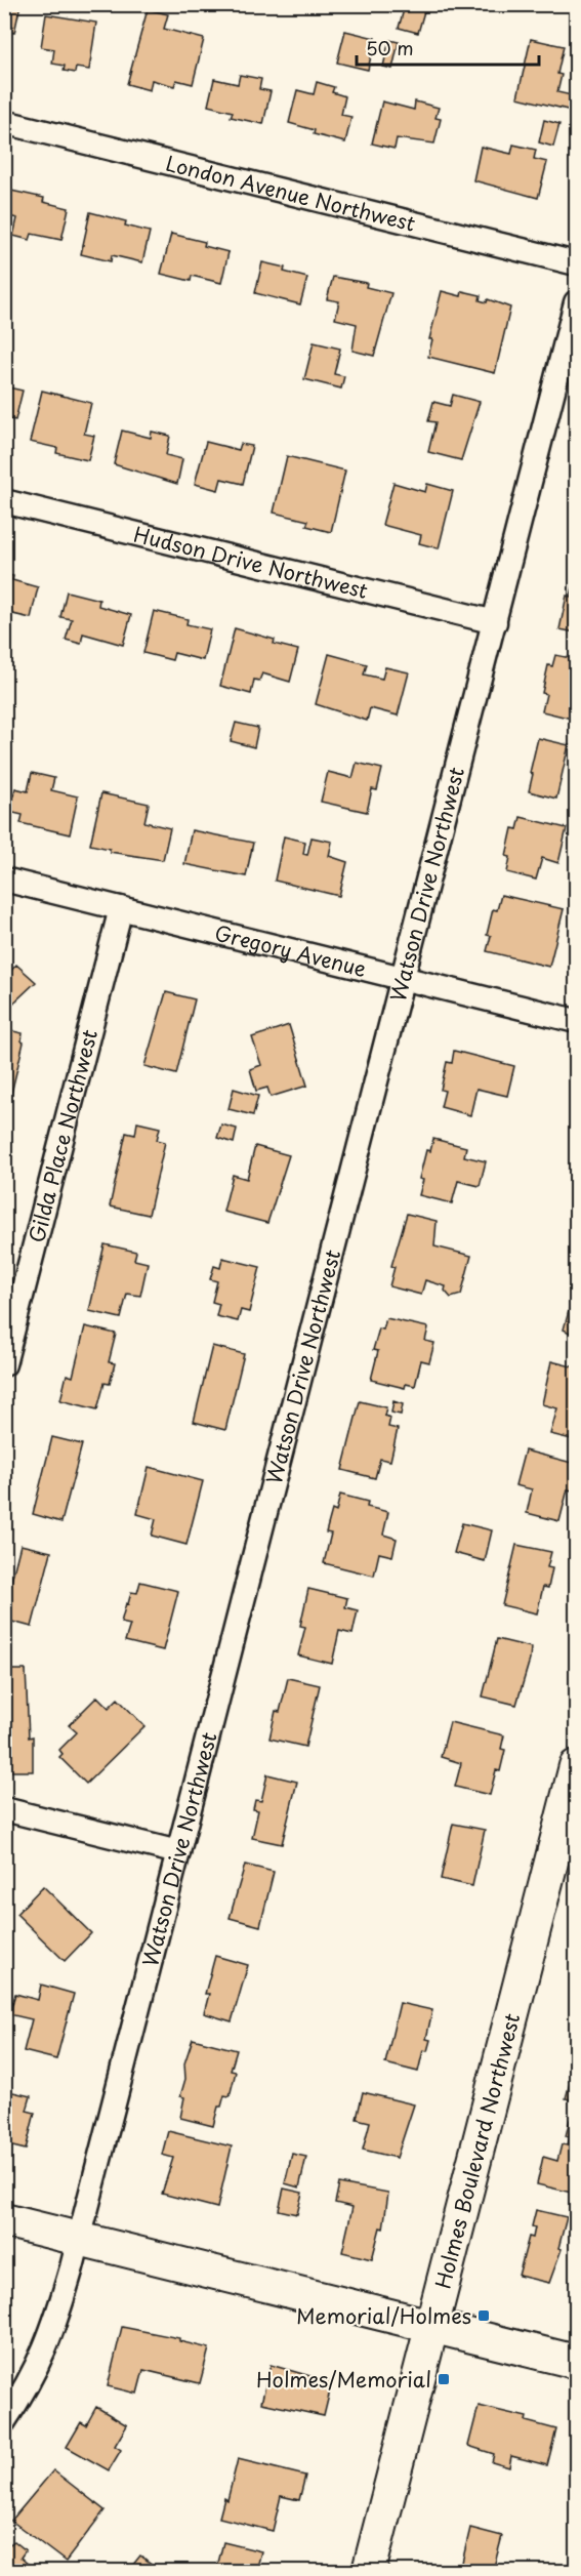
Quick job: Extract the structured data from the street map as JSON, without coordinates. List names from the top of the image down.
{
  "streets": {
    "street": [
      "London Avenue Northwest",
      "Hudson Drive Northwest",
      "Watson Drive Northwest",
      "Gregory Avenue",
      "Gilda Place Northwest",
      "Holmes Boulevard Northwest"
    ]
  },
  "crossings": [
    ["Hudson Drive Northwest", "Watson Drive Northwest"],
    ["Watson Drive Northwest", "Gregory Avenue"],
    ["Gregory Avenue", "Gilda Place Northwest"]
  ],
  "places": {
    "transit": ["Memorial/Holmes", "Holmes/Memorial"]
  },
  "scale_bar": "50 m"
}
